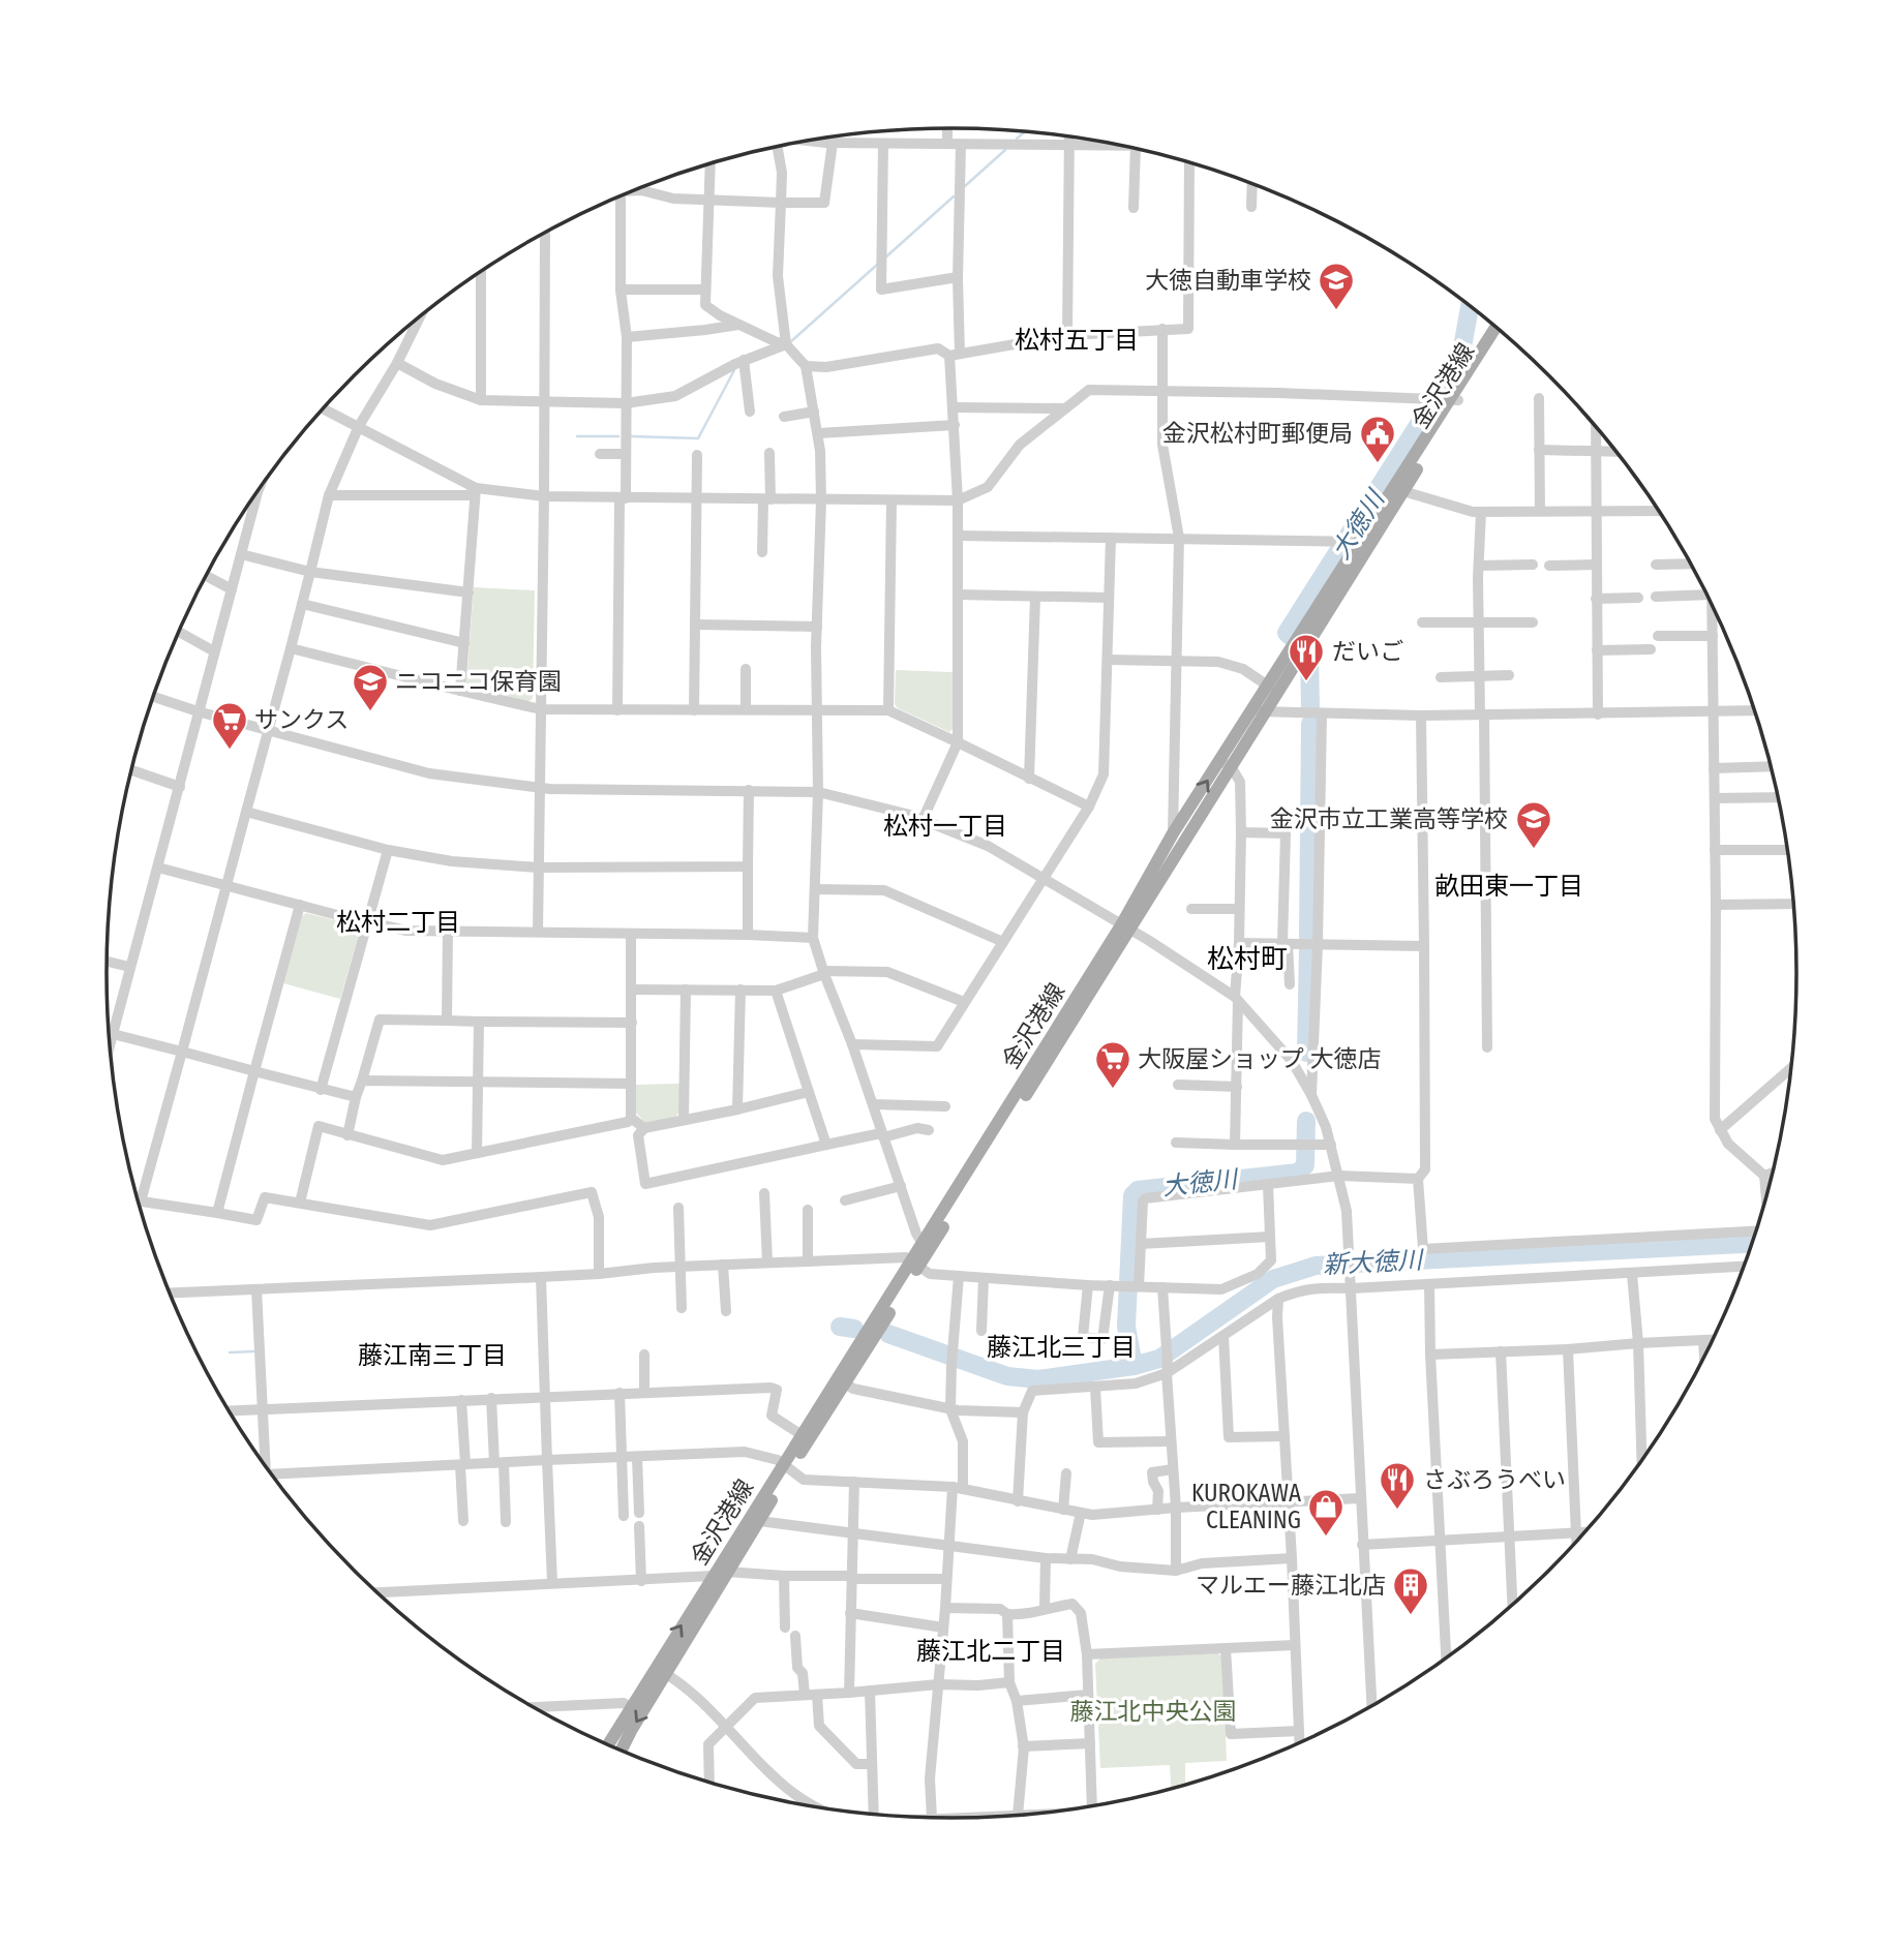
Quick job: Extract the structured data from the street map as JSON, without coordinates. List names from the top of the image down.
{
  "streets": {
    "main road": ["金沢港線"]
  },
  "districts": [
    "松村五丁目",
    "松村一丁目",
    "畝田東一丁目",
    "松村二丁目",
    "松村町",
    "藤江北三丁目",
    "藤江南三丁目",
    "藤江北二丁目"
  ],
  "water": ["大徳川", "新大徳川"],
  "parks": ["藤江北中央公園"],
  "places": {
    "school or university": ["大徳自動車学校", "ニコニコ保育園", "金沢市立工業高等学校"],
    "public building": ["金沢松村町郵便局"],
    "restaurant": ["だいご", "さぶろうべい"],
    "supermarket": ["サンクス", "大阪屋ショップ 大徳店"],
    "shop": ["KUROKAWA CLEANING"],
    "building": ["マルエー藤江北店"]
  }
}
